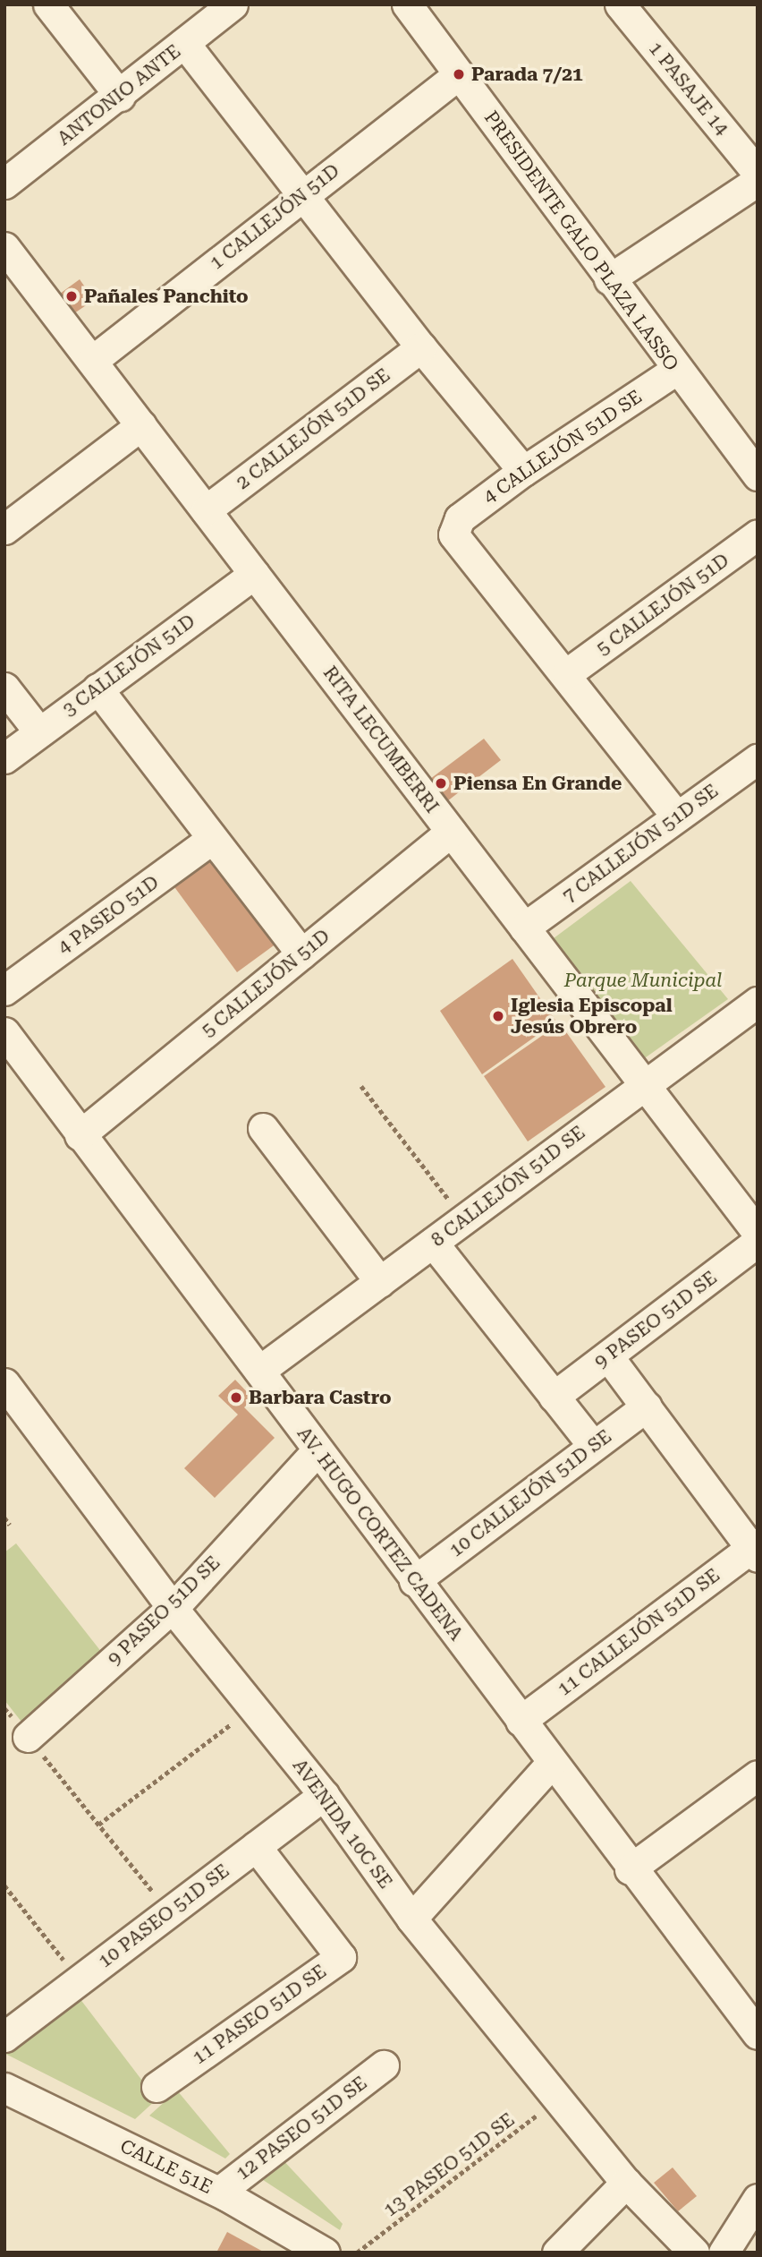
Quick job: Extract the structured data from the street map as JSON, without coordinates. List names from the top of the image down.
{
  "streets": {
    "street": [
      "1 PASAJE 14",
      "ANTONIO ANTE",
      "1 CALLEJÓN 51D",
      "PRESIDENTE GALO PLAZA LASSO",
      "2 CALLEJÓN 51D SE",
      "4 CALLEJÓN 51D SE",
      "5 CALLEJÓN 51D",
      "3 CALLEJÓN 51D",
      "RITA LECUMBERRI",
      "7 CALLEJÓN 51D SE",
      "4 PASEO 51D",
      "8 CALLEJÓN 51D SE",
      "9 PASEO 51D SE",
      "10 CALLEJÓN 51D SE",
      "AV. HUGO CORTEZ CADENA",
      "11 CALLEJÓN 51D SE",
      "AVENIDA 10C SE",
      "10 PASEO 51D SE",
      "11 PASEO 51D SE",
      "12 PASEO 51D SE",
      "CALLE 51E"
    ],
    "path": ["13 PASEO 51D SE"]
  },
  "crossings": [
    ["1 CALLEJÓN 51D", "PRESIDENTE GALO PLAZA LASSO"],
    ["1 CALLEJÓN 51D", "RITA LECUMBERRI"],
    ["PRESIDENTE GALO PLAZA LASSO", "4 CALLEJÓN 51D SE"],
    ["2 CALLEJÓN 51D SE", "RITA LECUMBERRI"],
    ["4 CALLEJÓN 51D SE", "5 CALLEJÓN 51D"],
    ["5 CALLEJÓN 51D", "RITA LECUMBERRI"],
    ["5 CALLEJÓN 51D", "AV. HUGO CORTEZ CADENA"],
    ["3 CALLEJÓN 51D", "RITA LECUMBERRI"],
    ["RITA LECUMBERRI", "7 CALLEJÓN 51D SE"],
    ["RITA LECUMBERRI", "8 CALLEJÓN 51D SE"],
    ["8 CALLEJÓN 51D SE", "AV. HUGO CORTEZ CADENA"],
    ["9 PASEO 51D SE", "AV. HUGO CORTEZ CADENA"],
    ["9 PASEO 51D SE", "AVENIDA 10C SE"],
    ["10 CALLEJÓN 51D SE", "AV. HUGO CORTEZ CADENA"],
    ["AV. HUGO CORTEZ CADENA", "11 CALLEJÓN 51D SE"],
    ["AVENIDA 10C SE", "10 PASEO 51D SE"],
    ["AVENIDA 10C SE", "13 PASEO 51D SE"],
    ["10 PASEO 51D SE", "11 PASEO 51D SE"],
    ["12 PASEO 51D SE", "CALLE 51E"]
  ],
  "parks": ["Parque Municipal"],
  "places": [
    "Parada 7/21",
    "Pañales Panchito",
    "Piensa En Grande",
    "Iglesia Episcopal Jesús Obrero",
    "Barbara Castro"
  ]
}
